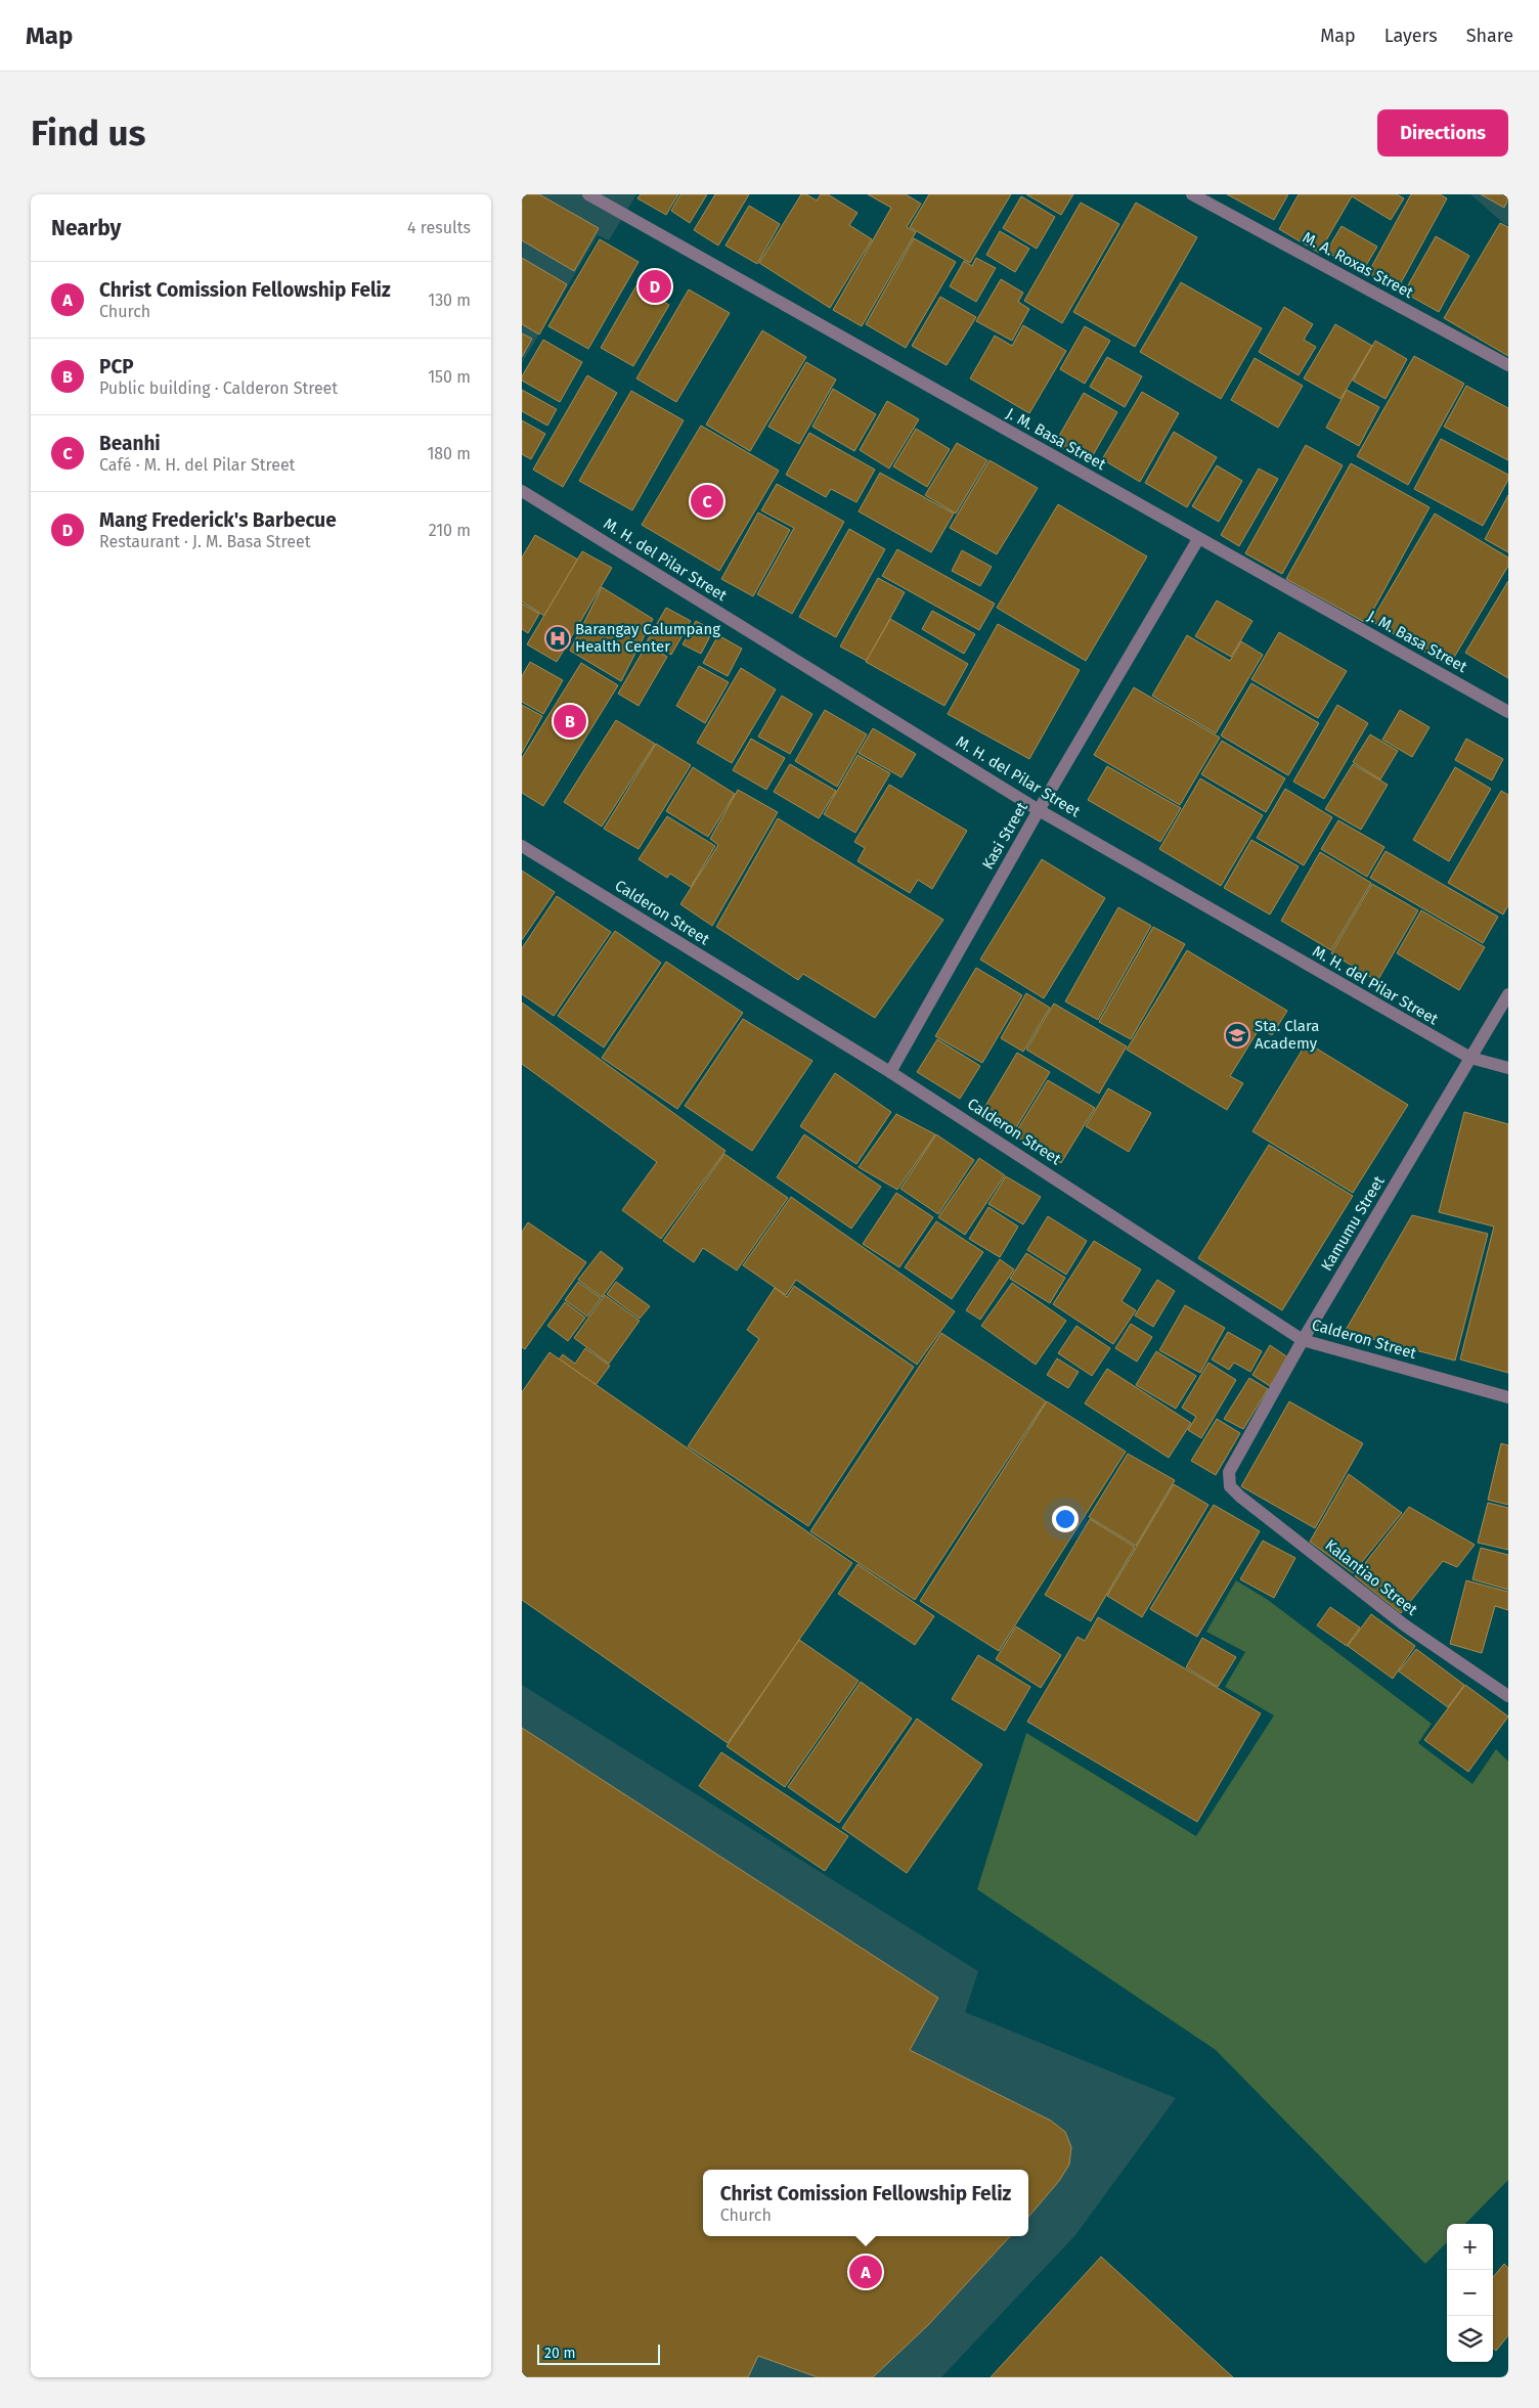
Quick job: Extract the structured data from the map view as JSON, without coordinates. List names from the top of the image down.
{
  "streets": {
    "street": [
      "M. A. Roxas Street",
      "J. M. Basa Street",
      "M. H. del Pilar Street",
      "Kasi Street",
      "Calderon Street",
      "Kamumu Street",
      "Kalantiao Street"
    ]
  },
  "crossings": [
    ["J. M. Basa Street", "Kasi Street"],
    ["M. H. del Pilar Street", "Kasi Street"],
    ["M. H. del Pilar Street", "Kamumu Street"],
    ["Kasi Street", "Calderon Street"],
    ["Calderon Street", "Kamumu Street"],
    ["Kamumu Street", "Kalantiao Street"]
  ],
  "places": {
    "hospital": ["Barangay Calumpang Health Center"],
    "school or university": ["Sta. Clara Academy"]
  },
  "scale_bar": "20 m",
  "page": {
    "header": "Map",
    "nav": ["Map", "Layers", "Share"],
    "buttons": "Directions",
    "title": "Find us",
    "heading": ["Nearby", "4 results"],
    "list": [
      {
        "mark": "A",
        "name": "Christ Comission Fellowship Feliz",
        "note": "Church",
        "value": "130 m"
      },
      {
        "mark": "B",
        "name": "PCP",
        "note": "Public building · Calderon Street",
        "value": "150 m"
      },
      {
        "mark": "C",
        "name": "Beanhi",
        "note": "Café · M. H. del Pilar Street",
        "value": "180 m"
      },
      {
        "mark": "D",
        "name": "Mang Frederick's Barbecue",
        "note": "Restaurant · J. M. Basa Street",
        "value": "210 m"
      }
    ],
    "pins": [
      "D",
      "C",
      "B",
      "A"
    ],
    "popup": ["Christ Comission Fellowship Feliz", "Church"],
    "map_buttons": ["+", "−"],
    "scale": "20 m"
  }
}
